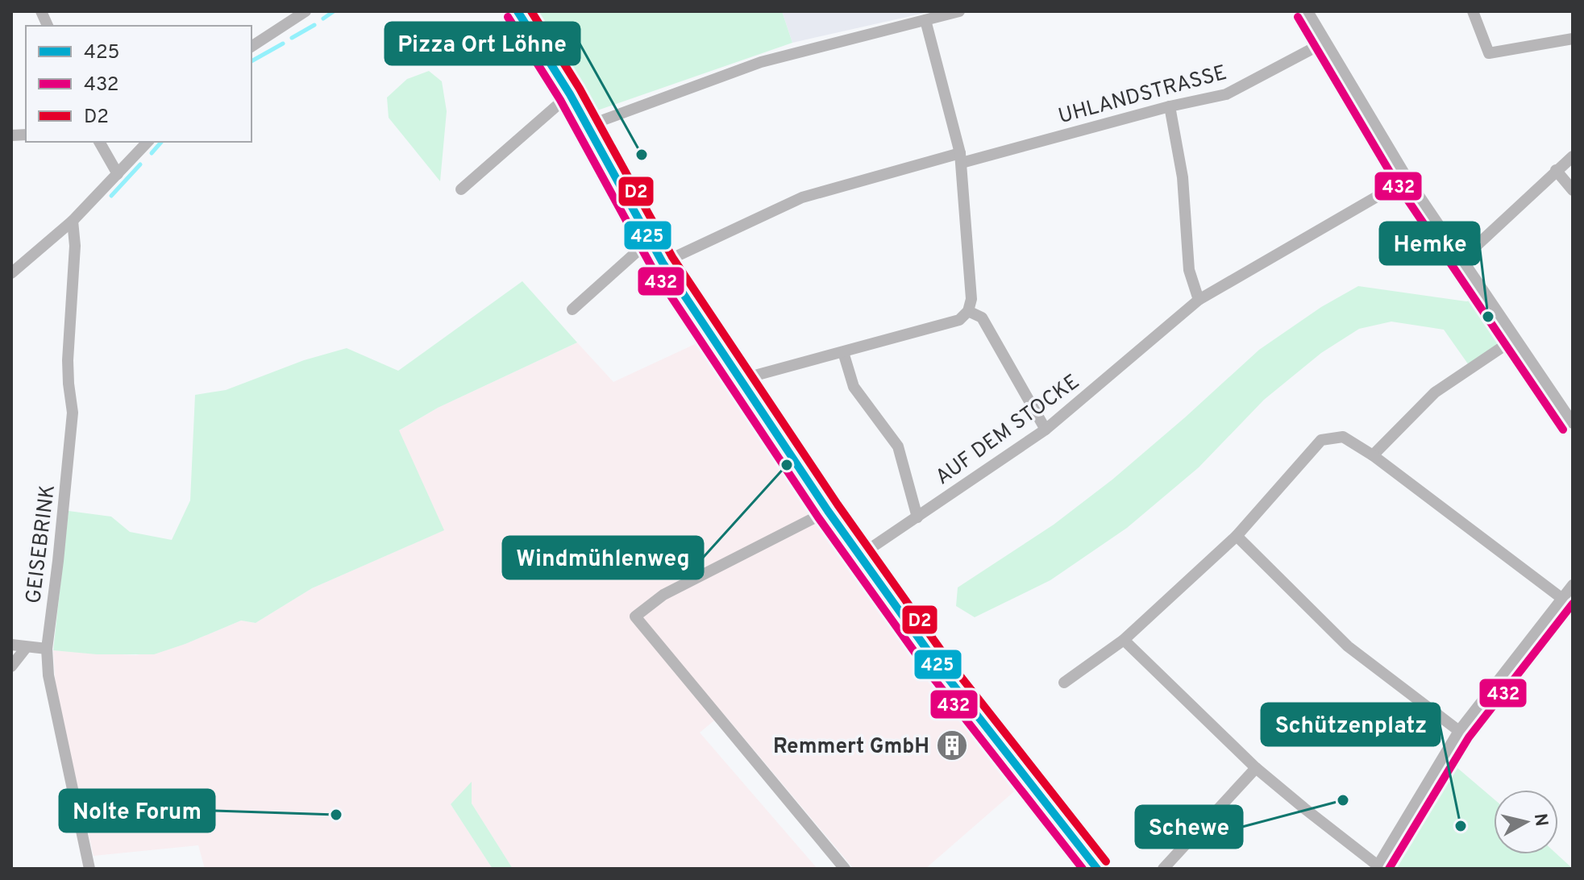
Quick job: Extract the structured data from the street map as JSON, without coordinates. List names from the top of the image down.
{
  "streets": {
    "street": ["UHLANDSTRASSE", "AUF DEM STOCKE", "GEISEBRINK"]
  },
  "places": {
    "other": [
      "Pizza Ort Löhne",
      "Hemke",
      "Windmühlenweg",
      "Schewe",
      "Nolte Forum",
      "Schützenplatz"
    ],
    "building": ["Remmert GmbH"]
  },
  "lines": ["transit line 425", "transit line D2", "transit line 432"],
  "legend": ["425", "432", "D2"],
  "north": "right"
}
